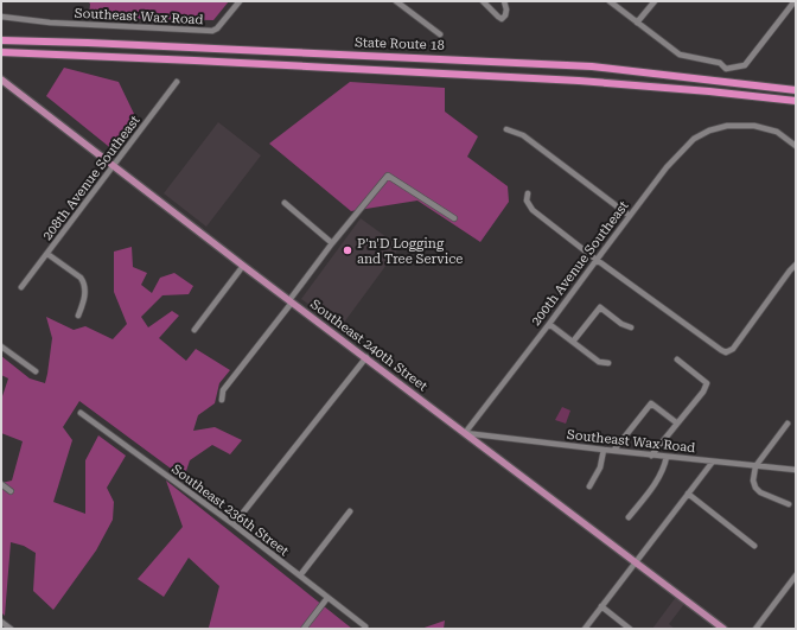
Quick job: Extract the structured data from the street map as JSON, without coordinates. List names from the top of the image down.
{
  "streets": {
    "highway": ["State Route 18"],
    "main road": ["Southeast 240th Street"],
    "street": [
      "Southeast Wax Road",
      "208th Avenue Southeast",
      "200th Avenue Southeast",
      "Southeast 236th Street"
    ]
  },
  "crossings": [
    ["Southeast Wax Road", "200th Avenue Southeast"],
    ["Southeast Wax Road", "Southeast 240th Street"],
    ["208th Avenue Southeast", "Southeast 240th Street"],
    ["200th Avenue Southeast", "Southeast 240th Street"]
  ],
  "places": ["P'n'D Logging and Tree Service"]
}
